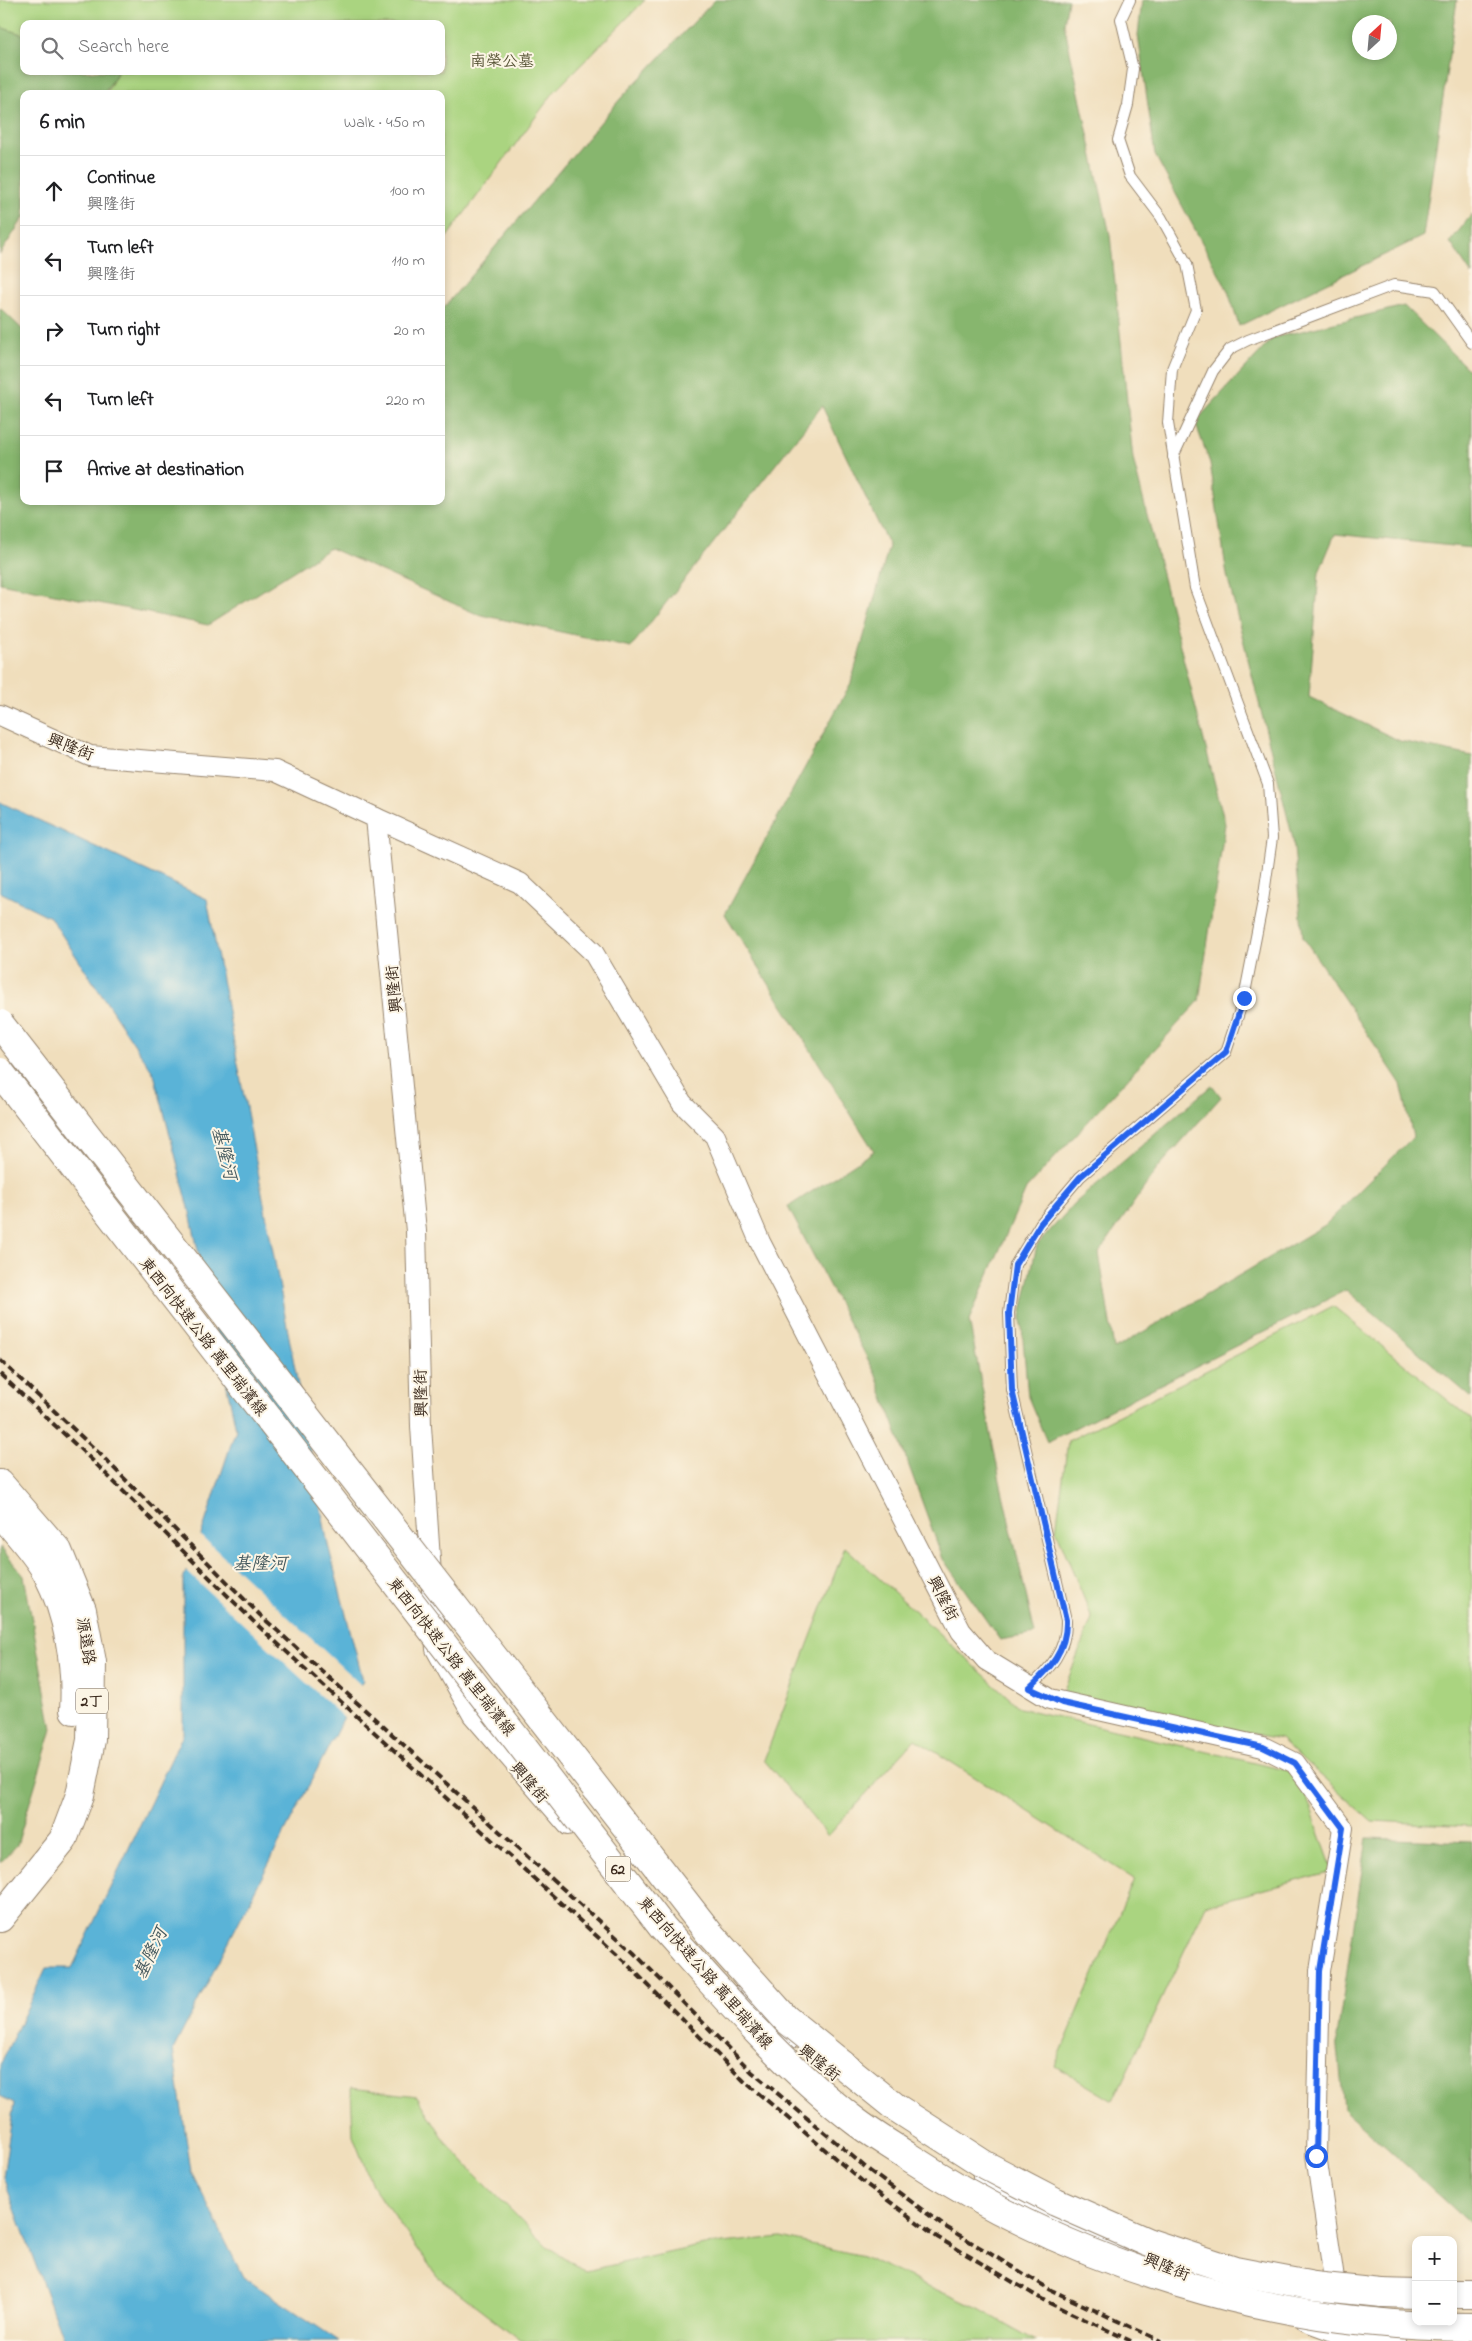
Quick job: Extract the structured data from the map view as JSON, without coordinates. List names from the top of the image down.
{
  "streets": {
    "main road": [
      "東西向快速公路 萬里瑞濱線",
      "源遠路",
      "2丁",
      "62"
    ],
    "street": ["興隆街"]
  },
  "water": ["基隆河"],
  "parks": ["南榮公墓"],
  "north": "top right",
  "page": {
    "search": "Search here",
    "heading": ["6 min", "Walk · 450 m"],
    "list": [
      ["Continue", "興隆街", "100 m"],
      ["Turn left", "興隆街", "110 m"],
      ["Turn right", "20 m"],
      ["Turn left", "220 m"],
      "Arrive at destination"
    ],
    "map_buttons": ["+", "−"]
  }
}
